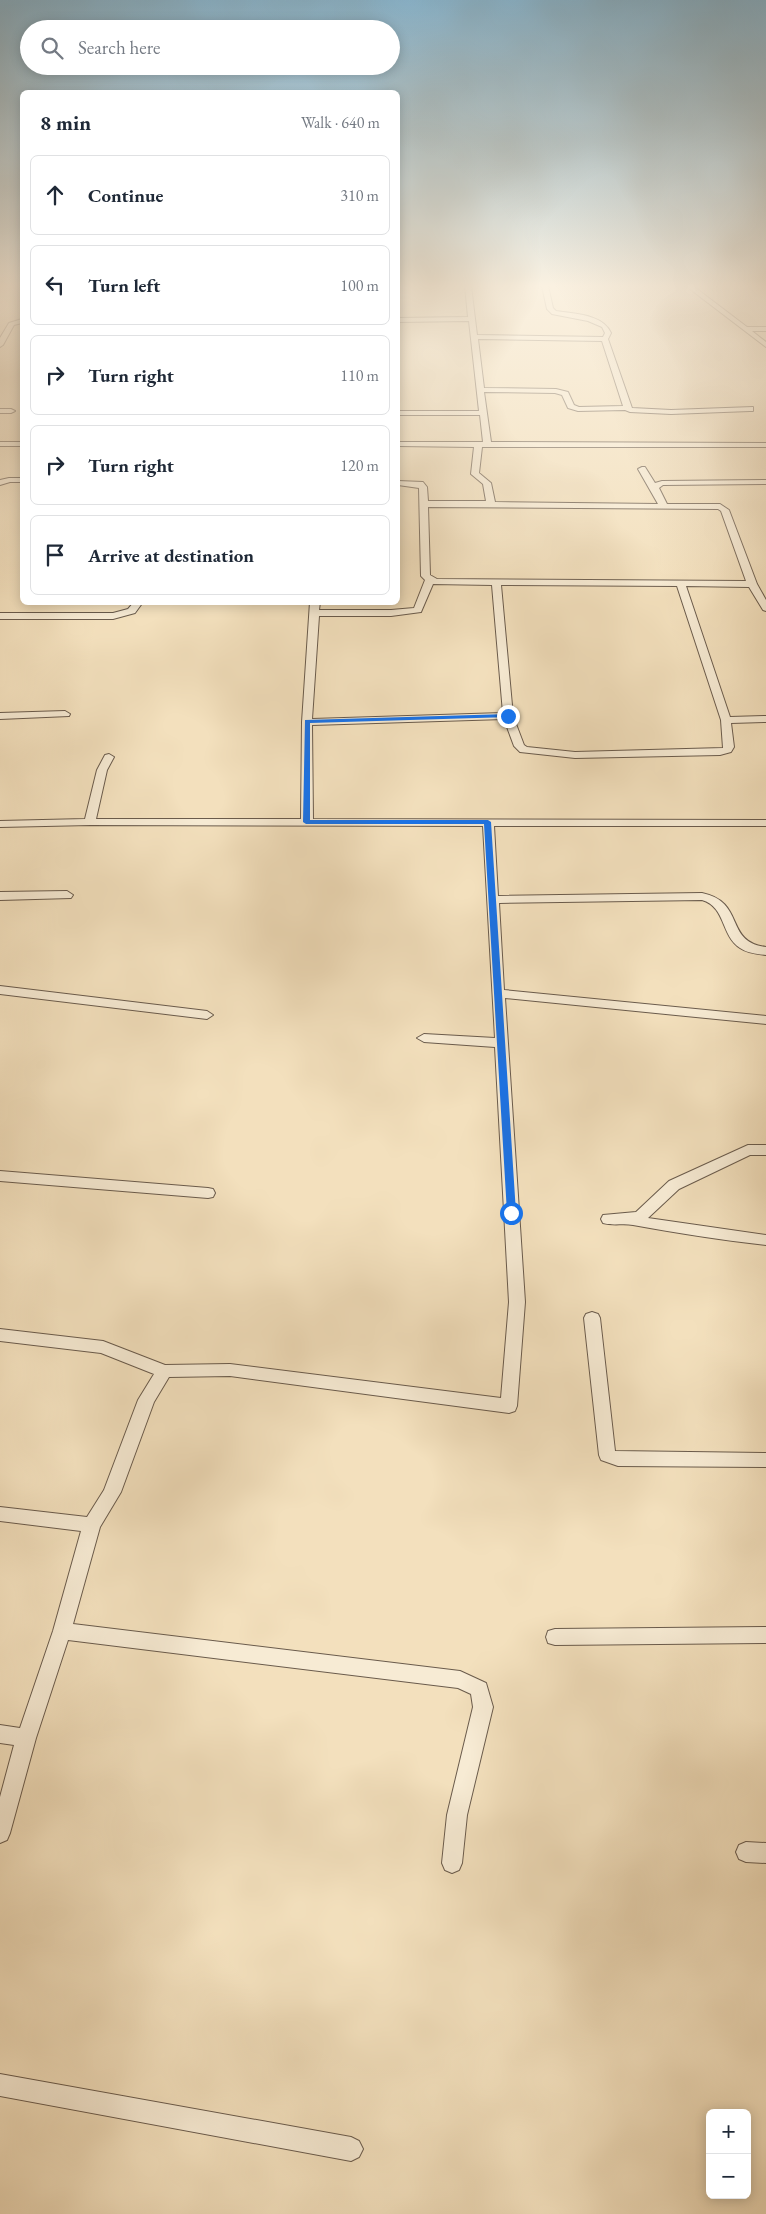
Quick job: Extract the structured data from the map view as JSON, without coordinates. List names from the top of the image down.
{
  "page": {
    "search": "Search here",
    "heading": ["8 min", "Walk · 640 m"],
    "list": [
      ["Continue", "310 m"],
      ["Turn left", "100 m"],
      ["Turn right", "110 m"],
      ["Turn right", "120 m"],
      "Arrive at destination"
    ],
    "map_buttons": ["+", "−"]
  }
}
